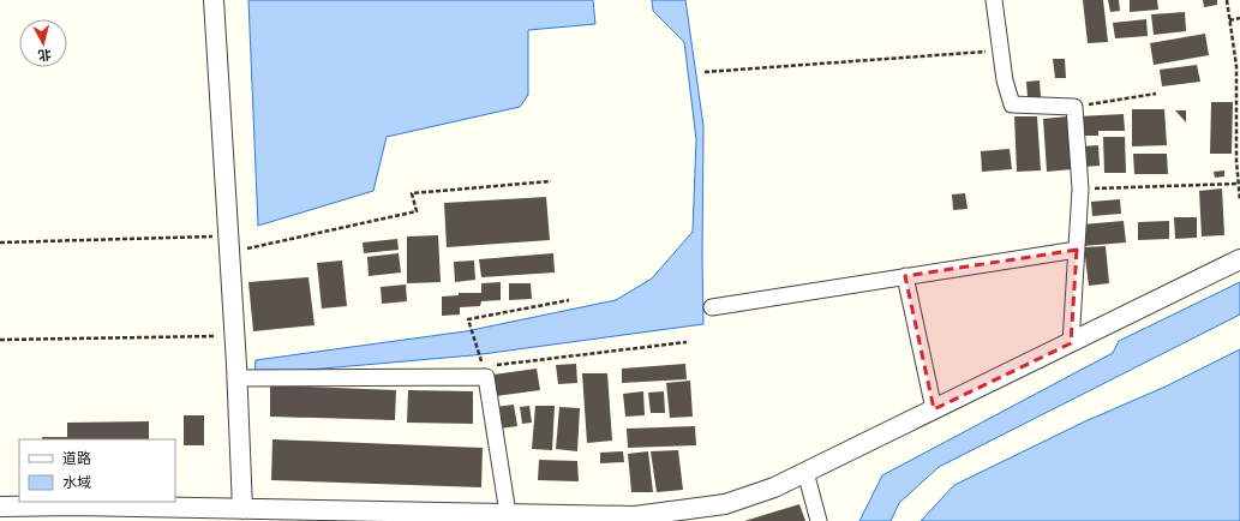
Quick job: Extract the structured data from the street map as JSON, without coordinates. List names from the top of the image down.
{
  "legend": ["道路", "水域"],
  "north": "bottom"
}
